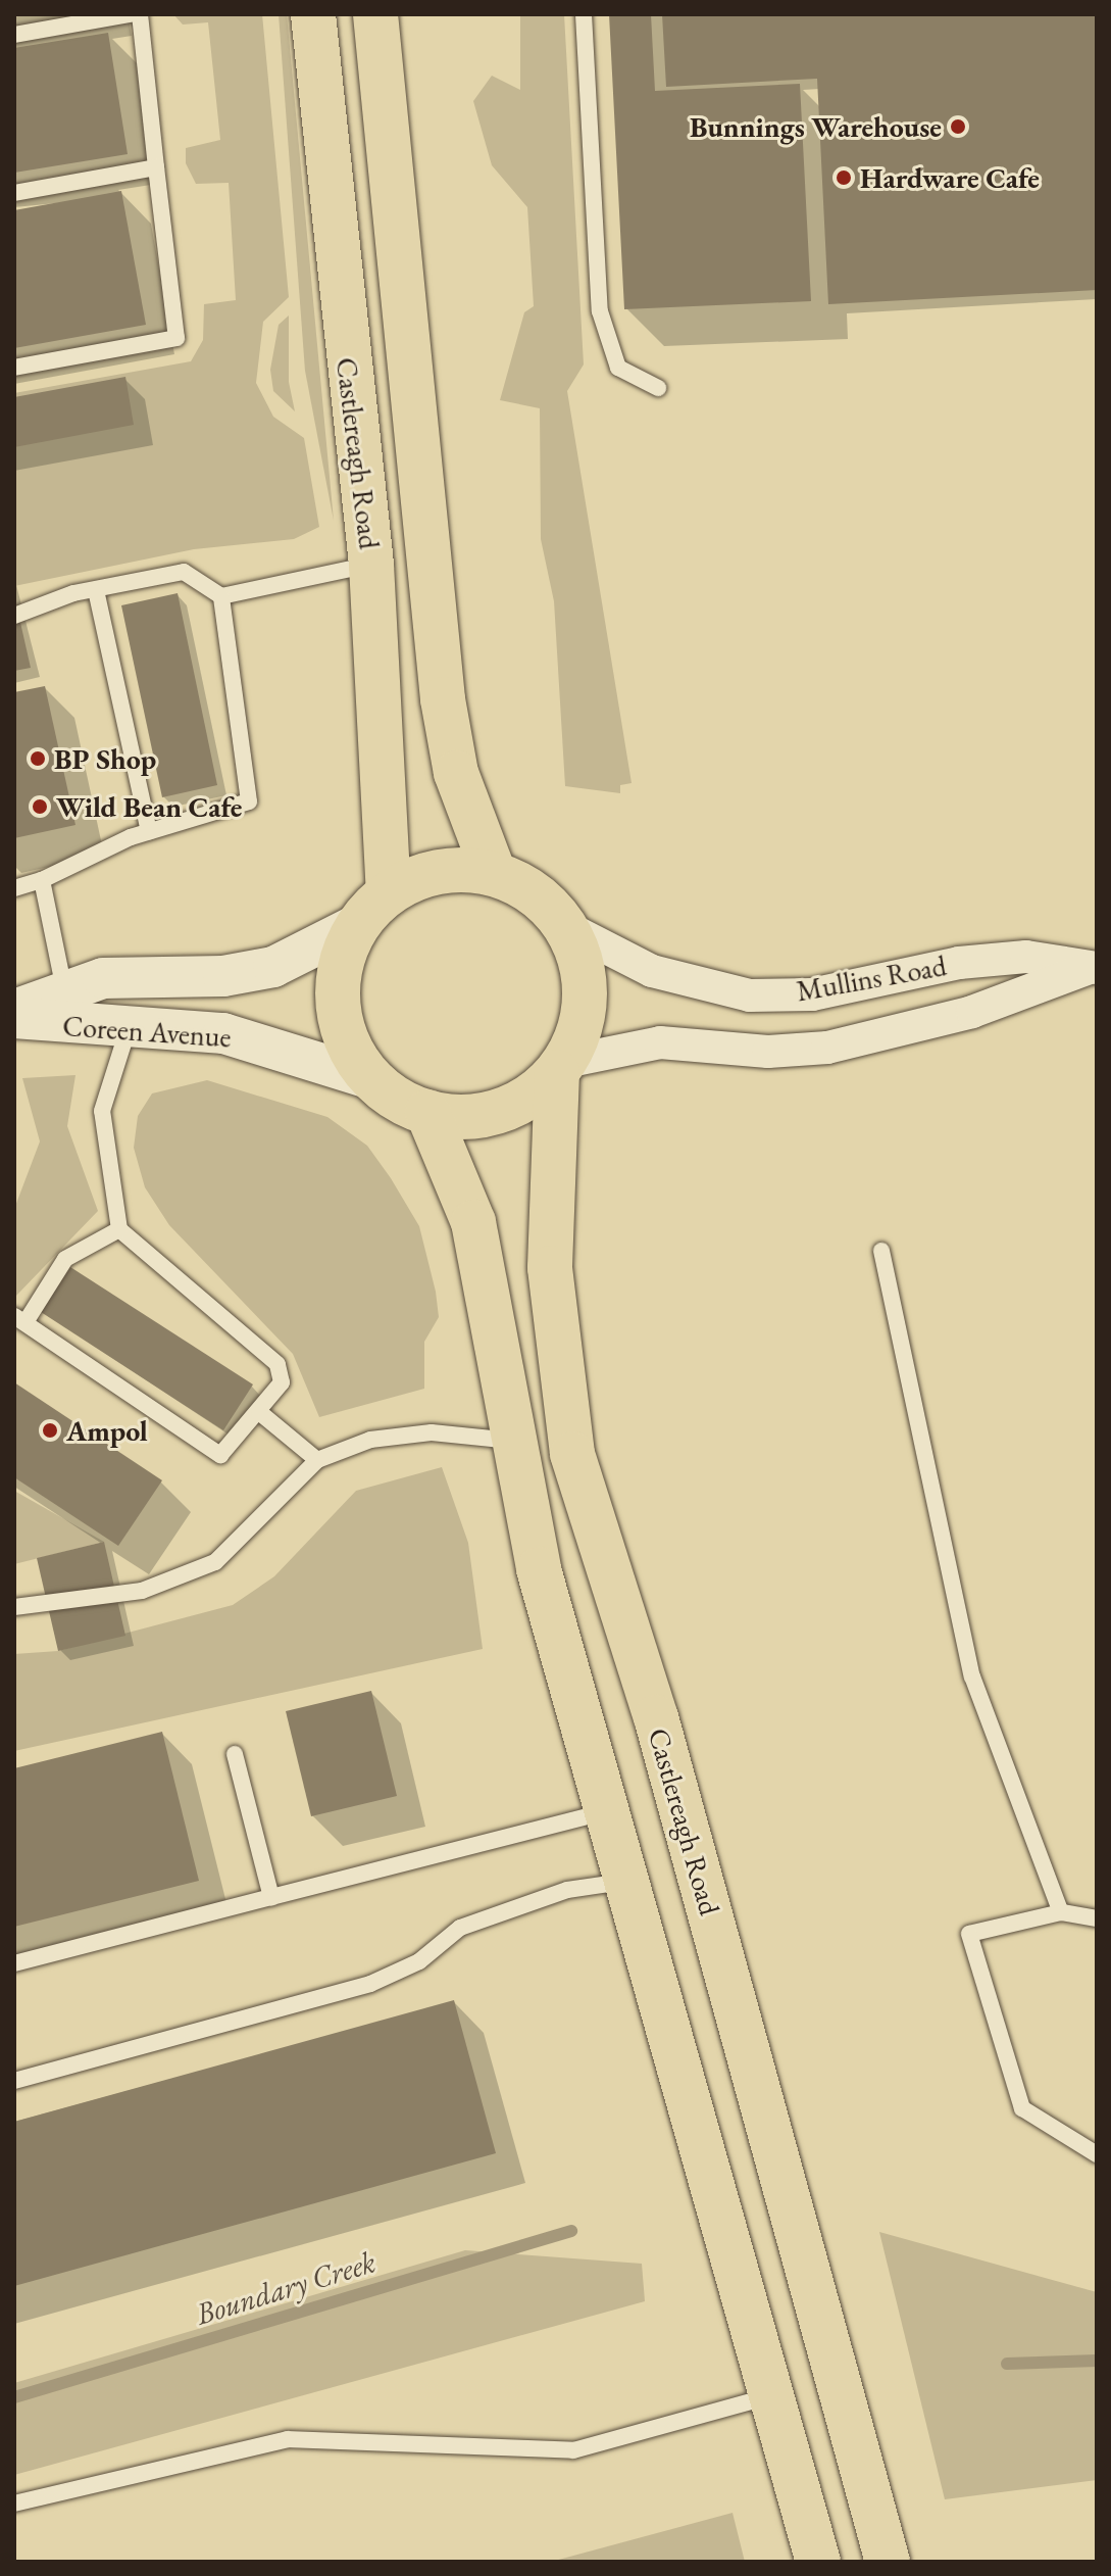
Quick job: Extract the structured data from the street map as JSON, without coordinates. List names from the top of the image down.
{
  "streets": {
    "main road": ["Castlereagh Road"],
    "street": ["Mullins Road", "Coreen Avenue"]
  },
  "crossings": [
    ["Castlereagh Road", "Mullins Road"],
    ["Castlereagh Road", "Coreen Avenue"],
    ["Mullins Road", "Coreen Avenue"]
  ],
  "water": ["Boundary Creek"],
  "places": [
    "Bunnings Warehouse",
    "Hardware Cafe",
    "BP Shop",
    "Wild Bean Cafe",
    "Ampol"
  ]
}
